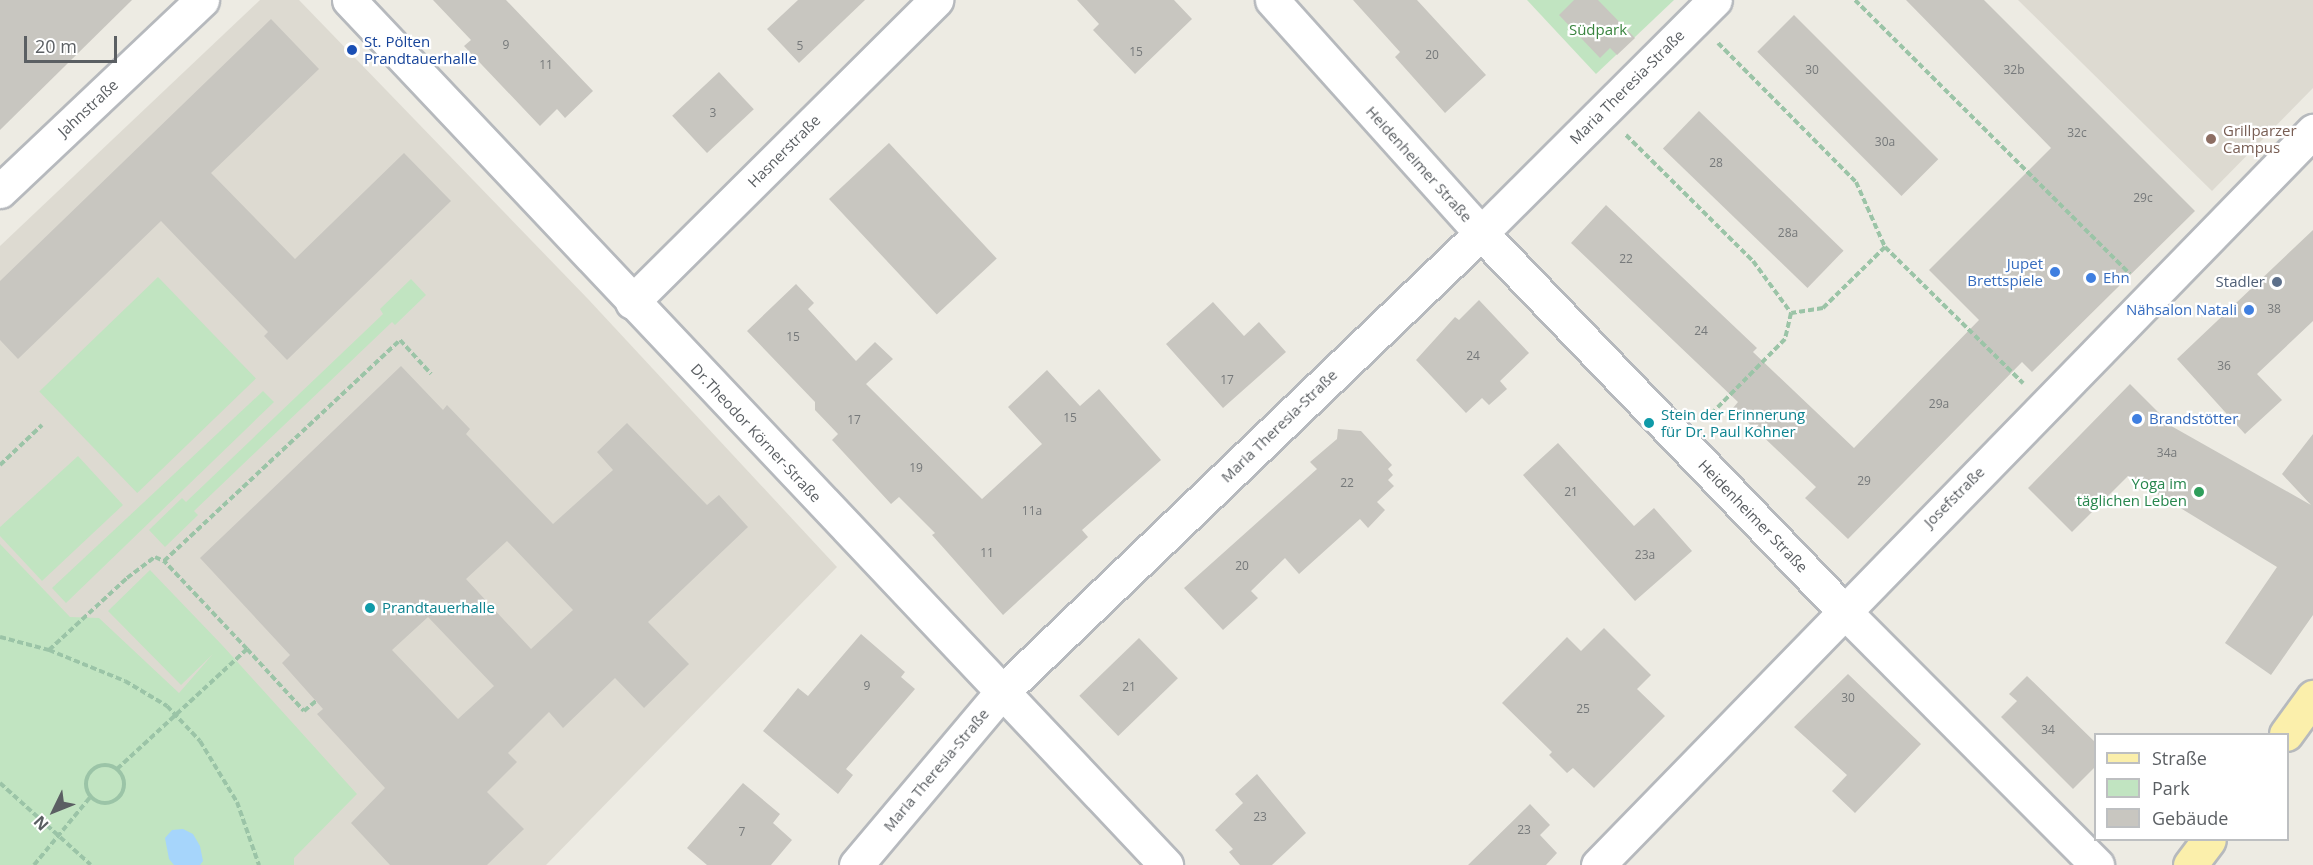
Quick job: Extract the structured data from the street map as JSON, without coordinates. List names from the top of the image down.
{
  "streets": {
    "street": [
      "Maria Theresia-Straße",
      "Jahnstraße",
      "Hasnerstraße",
      "Heidenheimer Straße",
      "Dr.Theodor Körner-Straße",
      "Josefstraße"
    ]
  },
  "crossings": [
    ["Maria Theresia-Straße", "Heidenheimer Straße"],
    ["Maria Theresia-Straße", "Dr.Theodor Körner-Straße"],
    ["Hasnerstraße", "Dr.Theodor Körner-Straße"],
    ["Heidenheimer Straße", "Josefstraße"]
  ],
  "parks": ["Südpark"],
  "places": [
    "St. Pölten Prandtauerhalle",
    "Grillparzer Campus",
    "Jupet Brettspiele",
    "Ehn",
    "Stadler",
    "Nähsalon Natali",
    "Brandstötter",
    "Stein der Erinnerung für Dr. Paul Kohner",
    "Yoga im täglichen Leben",
    "Prandtauerhalle"
  ],
  "house_numbers": [
    "9",
    "5",
    "15",
    "20",
    "11",
    "30",
    "32b",
    "3",
    "32c",
    "30a",
    "28",
    "29c",
    "28a",
    "22",
    "38",
    "24",
    "15",
    "24",
    "36",
    "17",
    "29a",
    "15",
    "17",
    "34a",
    "19",
    "29",
    "22",
    "21",
    "11a",
    "11",
    "23a",
    "20",
    "9",
    "21",
    "30",
    "25",
    "34",
    "23",
    "23",
    "7"
  ],
  "legend": ["Straße", "Park", "Gebäude"],
  "scale_bar": "20 m",
  "north": "bottom left"
}
